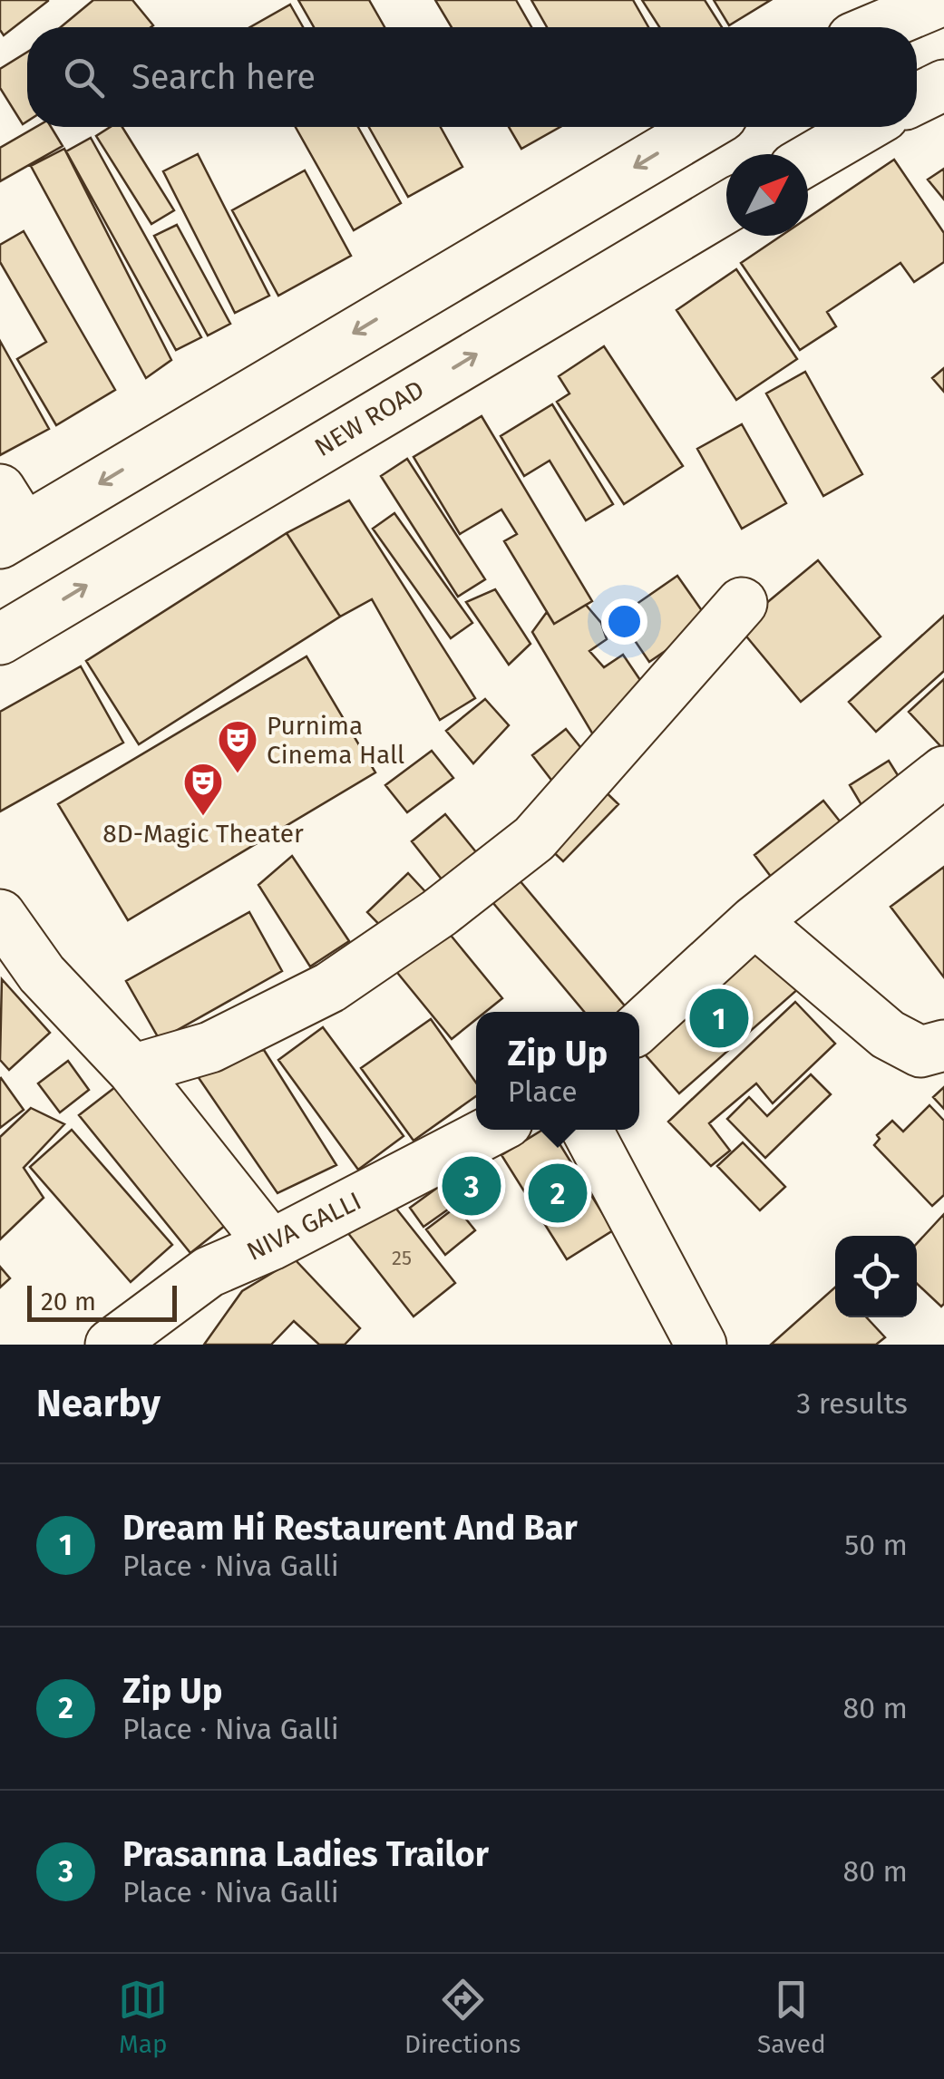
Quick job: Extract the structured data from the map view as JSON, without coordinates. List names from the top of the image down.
{
  "streets": {
    "street": ["NEW ROAD", "NIVA GALLI"]
  },
  "places": {
    "theatre": ["Purnima Cinema Hall", "8D-Magic Theater"]
  },
  "house_numbers": ["25"],
  "scale_bar": "20 m",
  "north": "top right",
  "page": {
    "search": "Search here",
    "pins": ["1", "3", "2"],
    "popup": ["Zip Up", "Place"],
    "scale": "20 m",
    "heading": ["Nearby", "3 results"],
    "list": [
      {
        "mark": "1",
        "name": "Dream Hi Restaurent And Bar",
        "note": "Place · Niva Galli",
        "value": "50 m"
      },
      {
        "mark": "2",
        "name": "Zip Up",
        "note": "Place · Niva Galli",
        "value": "80 m"
      },
      {
        "mark": "3",
        "name": "Prasanna Ladies Trailor",
        "note": "Place · Niva Galli",
        "value": "80 m"
      }
    ],
    "nav": ["Map", "Directions", "Saved"]
  }
}
